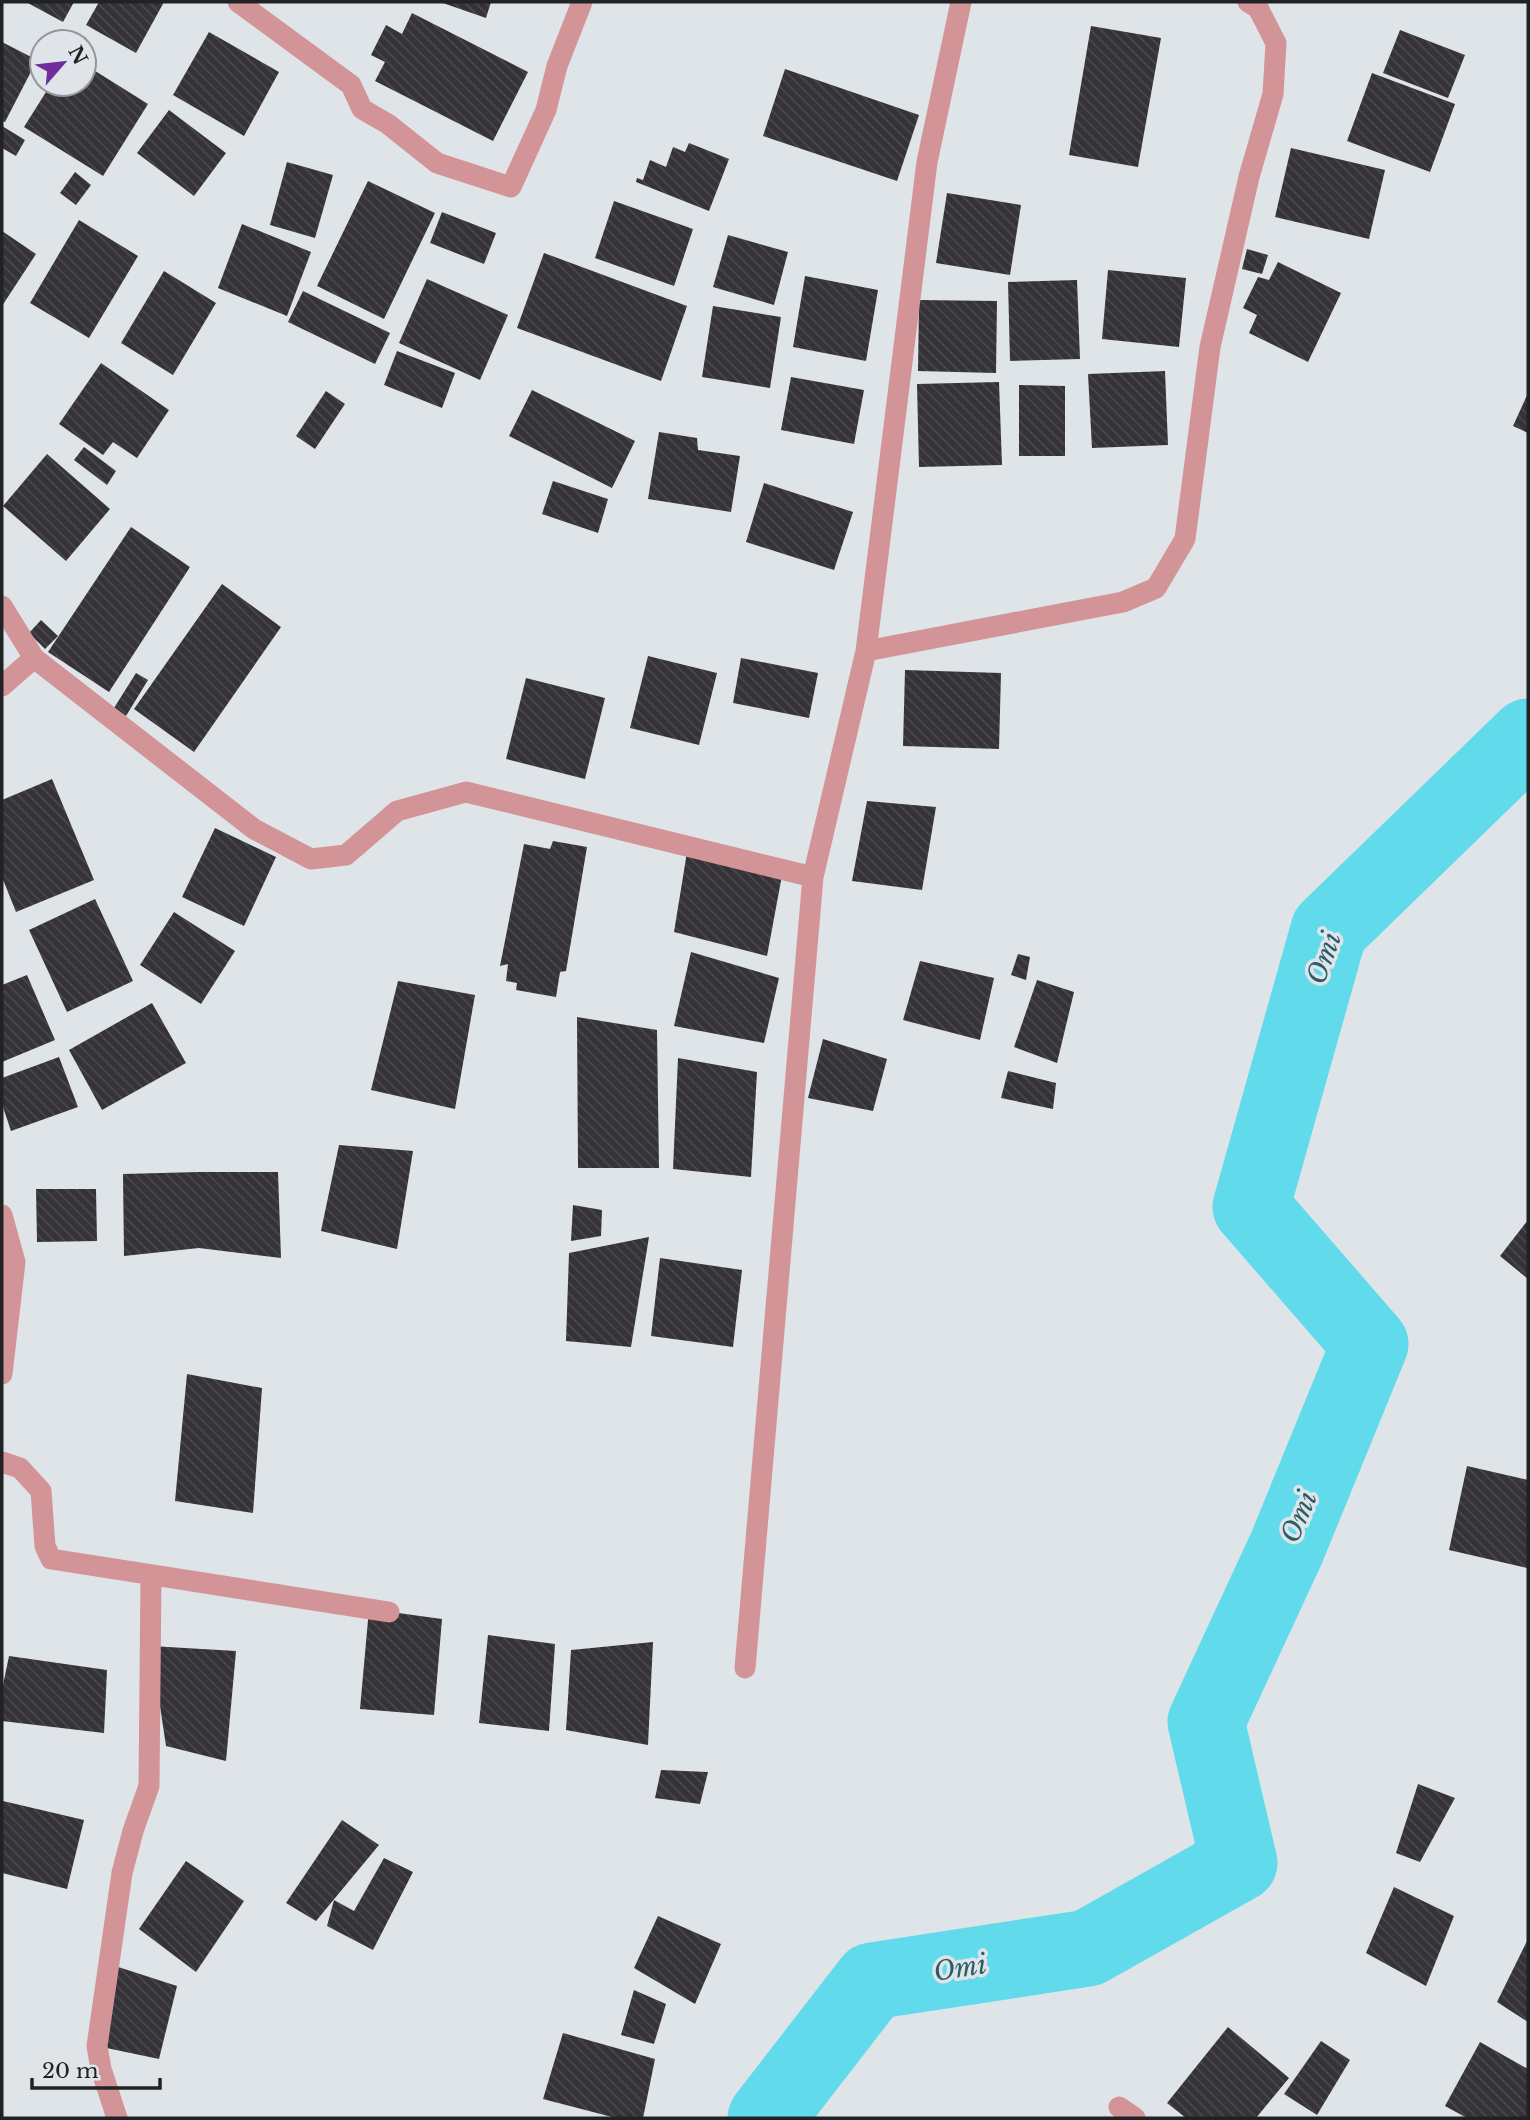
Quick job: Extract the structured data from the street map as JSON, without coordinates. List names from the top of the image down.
{
  "water": ["Omi"],
  "scale_bar": "20 m",
  "north": "top right"
}
